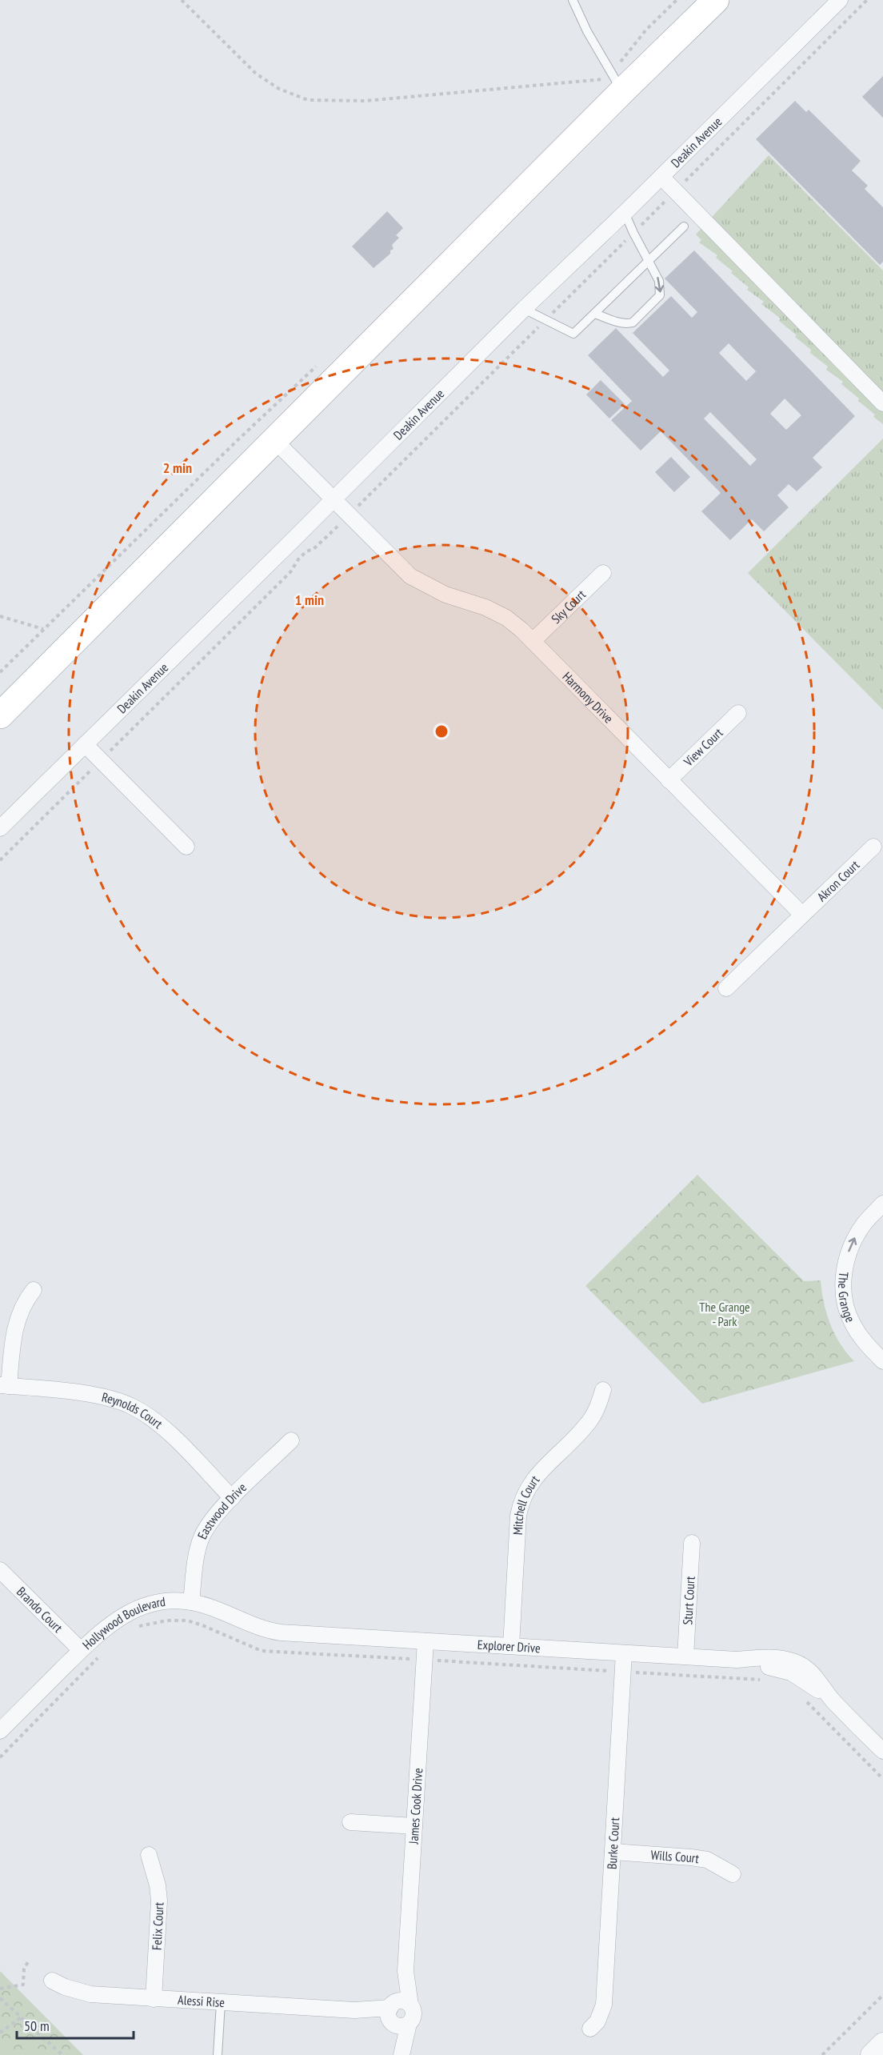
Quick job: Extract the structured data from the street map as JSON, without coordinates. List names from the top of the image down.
{
  "streets": {
    "street": [
      "Deakin Avenue",
      "Sky Court",
      "Harmony Drive",
      "View Court",
      "Akron Court",
      "The Grange",
      "Reynolds Court",
      "Mitchell Court",
      "Eastwood Drive",
      "Sturt Court",
      "Brando Court",
      "Hollywood Boulevard",
      "Explorer Drive",
      "James Cook Drive",
      "Burke Court",
      "Wills Court",
      "Felix Court",
      "Alessi Rise"
    ]
  },
  "crossings": [
    ["Deakin Avenue", "Harmony Drive"],
    ["Sky Court", "Harmony Drive"],
    ["Harmony Drive", "View Court"],
    ["Harmony Drive", "Akron Court"],
    ["Reynolds Court", "Eastwood Drive"],
    ["Mitchell Court", "Explorer Drive"],
    ["Eastwood Drive", "Hollywood Boulevard"],
    ["Sturt Court", "Explorer Drive"],
    ["Brando Court", "Hollywood Boulevard"],
    ["Hollywood Boulevard", "Explorer Drive"],
    ["Explorer Drive", "James Cook Drive"],
    ["Explorer Drive", "Burke Court"],
    ["James Cook Drive", "Alessi Rise"],
    ["Burke Court", "Wills Court"],
    ["Felix Court", "Alessi Rise"]
  ],
  "one_way": ["The Grange"],
  "parks": ["The Grange - Park"],
  "scale_bar": "50 m",
  "rings": ["2 min", "1 min"]
}
